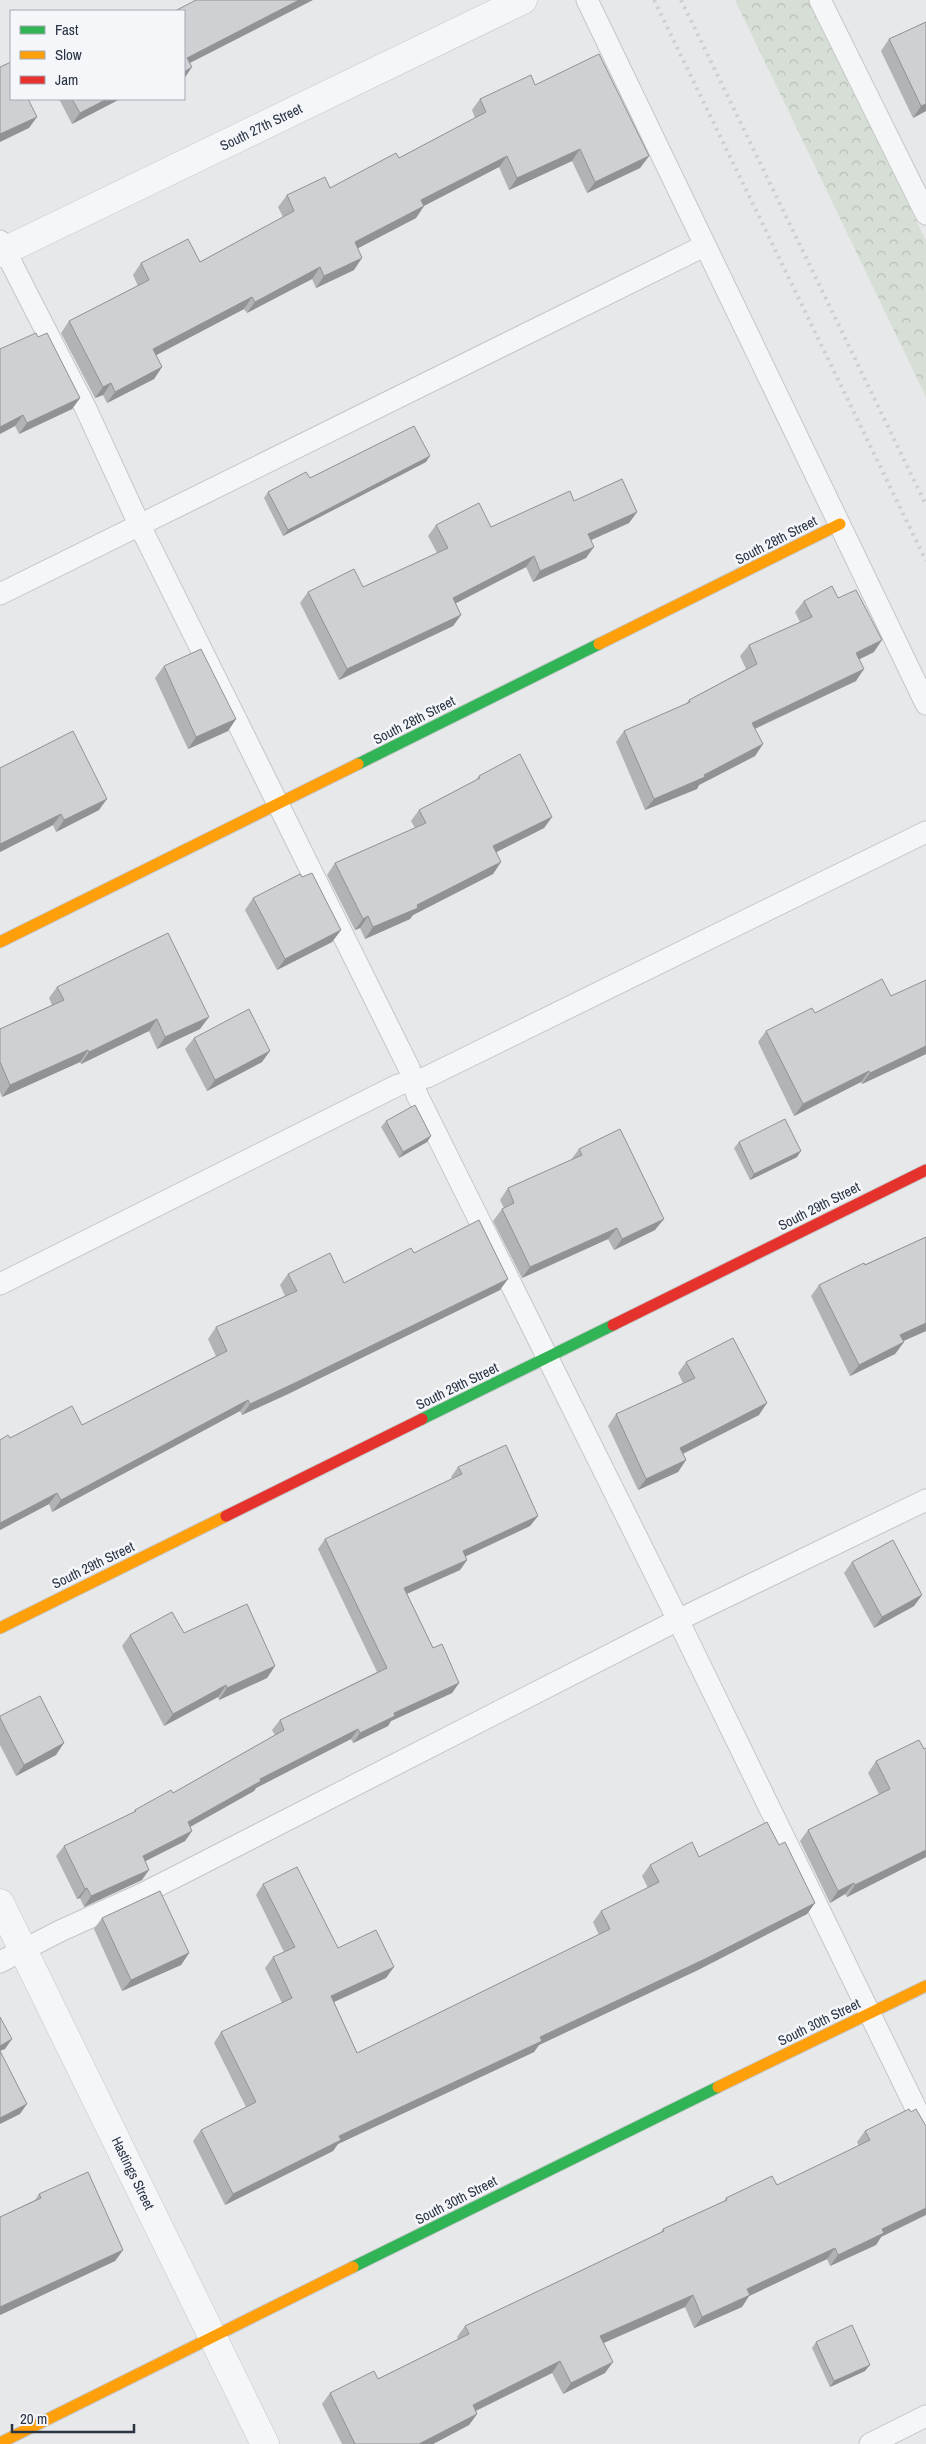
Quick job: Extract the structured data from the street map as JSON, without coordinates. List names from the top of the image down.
{
  "streets": {
    "street": [
      "South 27th Street",
      "South 28th Street",
      "South 29th Street",
      "South 30th Street",
      "Hastings Street"
    ]
  },
  "crossings": [
    ["South 30th Street", "Hastings Street"]
  ],
  "legend": ["Fast", "Slow", "Jam"],
  "scale_bar": "20 m"
}
